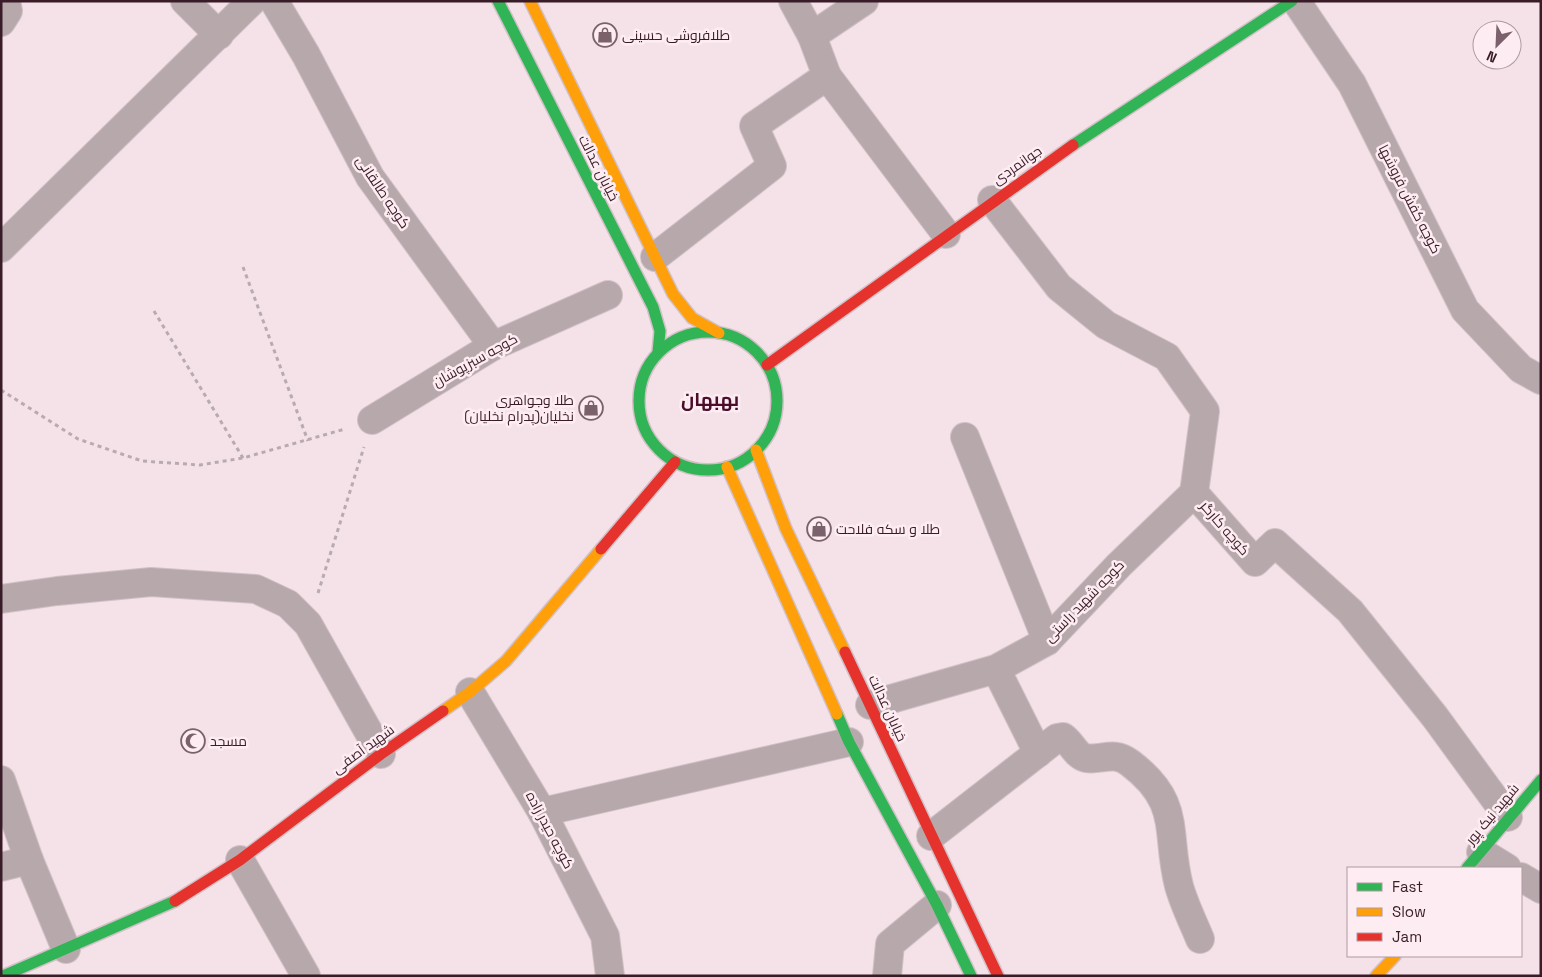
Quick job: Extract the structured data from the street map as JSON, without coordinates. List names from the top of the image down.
{
  "streets": {
    "main road": [
      "جوانمردی",
      "خیابان عدالت",
      "شهید آصفی",
      "شهید نیک پور"
    ],
    "street": [
      "کوچه طالقانی",
      "کوچه کفش فروشها",
      "کوچه سبزپوشان",
      "کوچه کارگر",
      "کوچه شهید راستی",
      "کوچه حیدر زاده"
    ]
  },
  "crossings": [
    ["جوانمردی", "خیابان عدالت"],
    ["جوانمردی", "کوچه کارگر"],
    ["جوانمردی", "شهید آصفی"],
    ["خیابان عدالت", "کوچه شهید راستی"],
    ["خیابان عدالت", "شهید آصفی"],
    ["کوچه طالقانی", "کوچه سبزپوشان"],
    ["کوچه کارگر", "کوچه شهید راستی"],
    ["کوچه کارگر", "شهید نیک پور"],
    ["شهید آصفی", "کوچه حیدر زاده"]
  ],
  "districts": ["بهبهان"],
  "places": {
    "shop": ["طلافروشی حسینی", "طلا وجواهری نخلیان(پدرام نخلیان)", "طلا و سکه فلاحت"],
    "mosque": ["مسجد"]
  },
  "legend": ["Fast", "Slow", "Jam"],
  "north": "bottom left"
}
